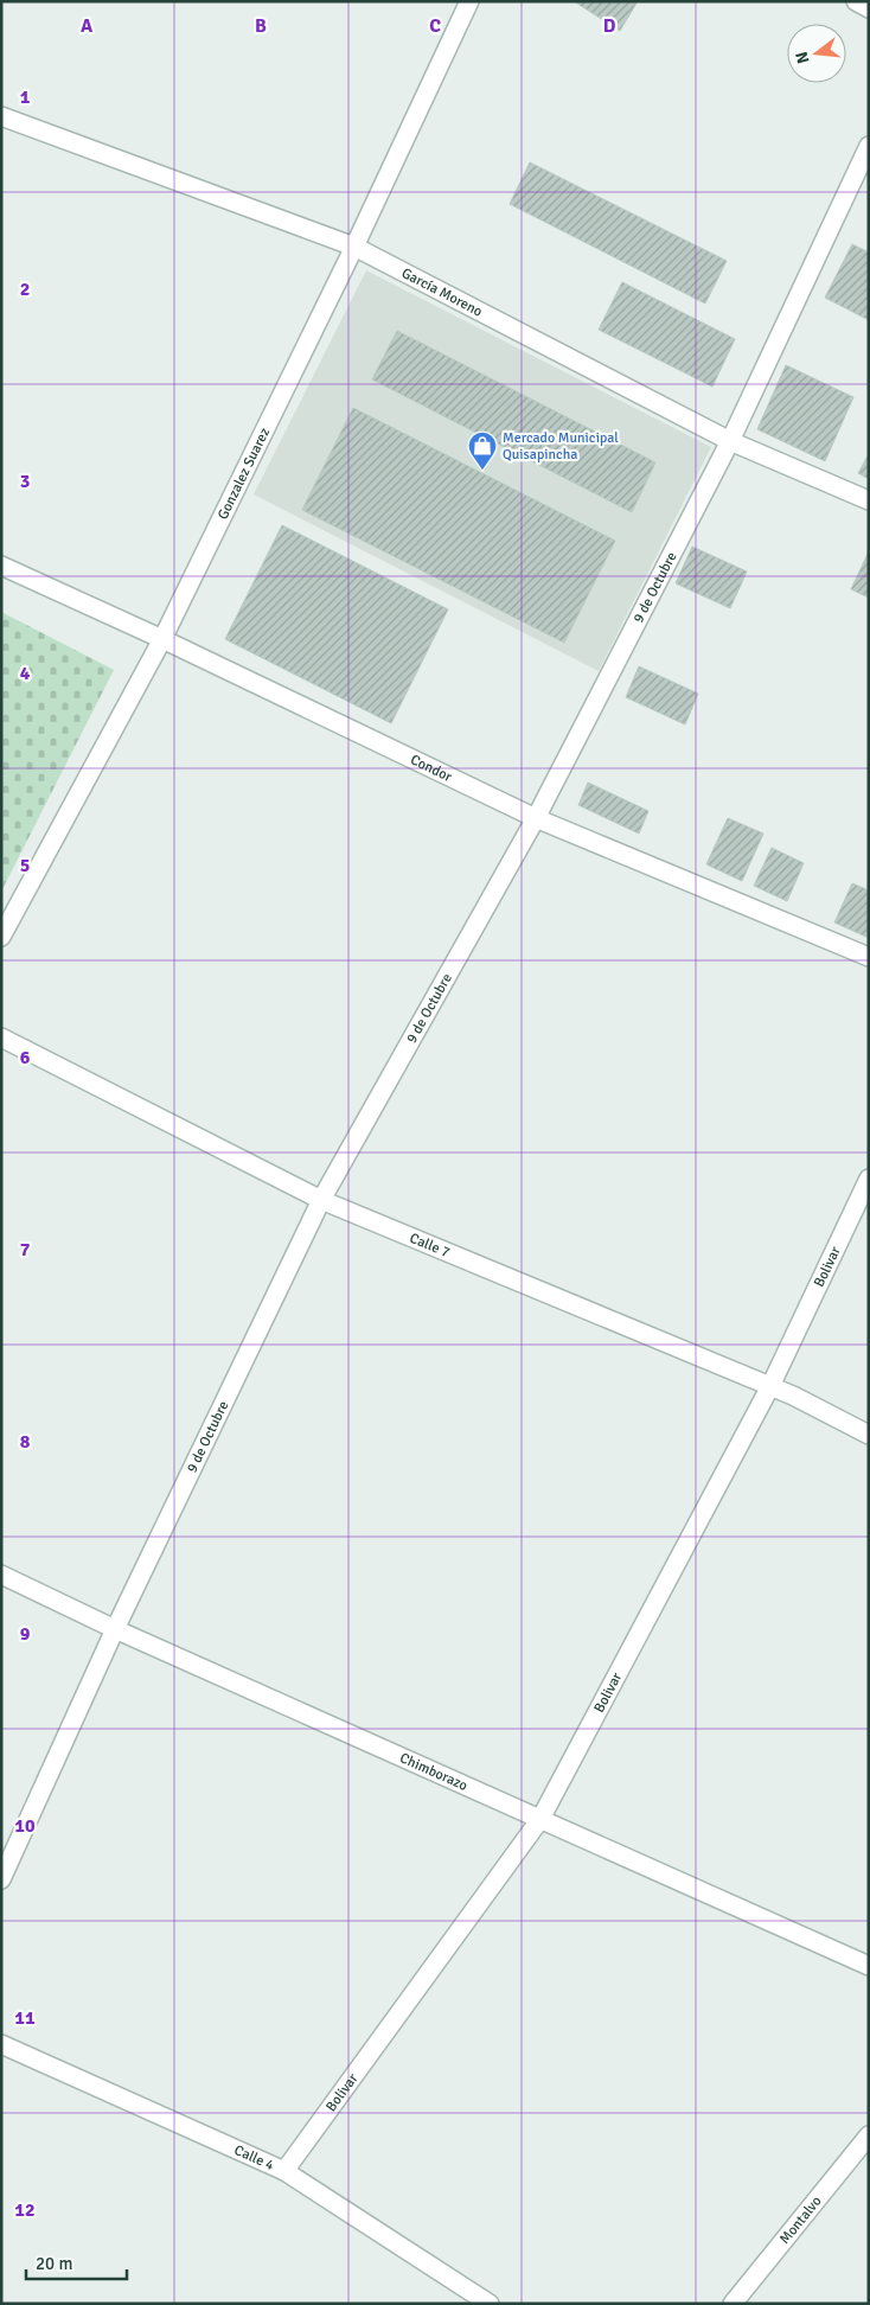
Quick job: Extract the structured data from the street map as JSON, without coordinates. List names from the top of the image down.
{
  "streets": {
    "street": [
      "García Moreno",
      "Gonzalez Suarez",
      "9 de Octubre",
      "Condor",
      "Calle 7",
      "Bolivar",
      "Chimborazo",
      "Calle 4",
      "Montalvo"
    ]
  },
  "crossings": [
    ["García Moreno", "Gonzalez Suarez"],
    ["García Moreno", "9 de Octubre"],
    ["Gonzalez Suarez", "Condor"],
    ["9 de Octubre", "Condor"],
    ["9 de Octubre", "Calle 7"],
    ["9 de Octubre", "Chimborazo"],
    ["Calle 7", "Bolivar"],
    ["Bolivar", "Chimborazo"],
    ["Bolivar", "Calle 4"]
  ],
  "places": {
    "shop": ["Mercado Municipal Quisapincha"]
  },
  "scale_bar": "20 m",
  "north": "left",
  "grid": {
    "columns": [
      "A",
      "B",
      "C",
      "D"
    ],
    "rows": [
      "1",
      "2",
      "3",
      "4",
      "5",
      "6",
      "7",
      "8",
      "9",
      "10",
      "11",
      "12"
    ]
  }
}
